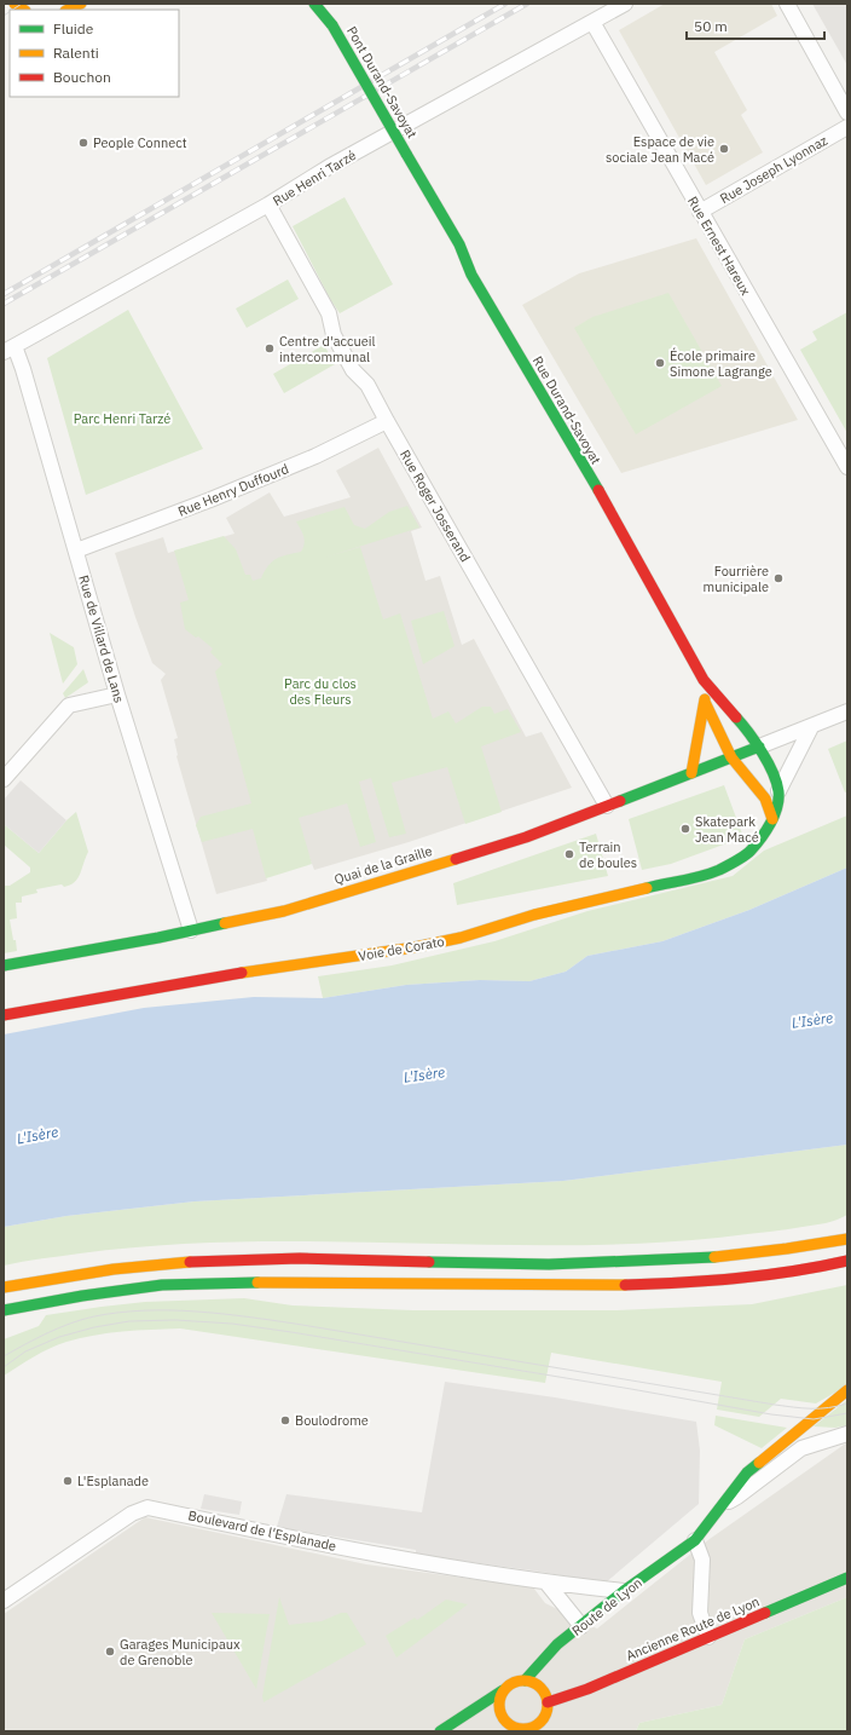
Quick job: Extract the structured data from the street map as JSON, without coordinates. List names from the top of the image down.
{
  "streets": {
    "main road": [
      "Pont Durand-Savoyat",
      "Rue Durand-Savoyat",
      "Quai de la Graille",
      "Voie de Corato",
      "Route de Lyon",
      "Ancienne Route de Lyon"
    ],
    "street": [
      "Rue Joseph Lyonnaz",
      "Rue Henri Tarzé",
      "Rue Ernest Hareux",
      "Rue Henry Duffourd",
      "Rue Roger Josserand",
      "Rue de Villard de Lans",
      "Boulevard de l'Esplanade"
    ]
  },
  "crossings": [
    ["Pont Durand-Savoyat", "Rue Durand-Savoyat"],
    ["Rue Joseph Lyonnaz", "Rue Ernest Hareux"],
    ["Rue Henri Tarzé", "Rue Ernest Hareux"],
    ["Rue Henri Tarzé", "Rue Roger Josserand"],
    ["Rue Henri Tarzé", "Rue de Villard de Lans"],
    ["Rue Durand-Savoyat", "Quai de la Graille"],
    ["Rue Durand-Savoyat", "Voie de Corato"],
    ["Rue Henry Duffourd", "Rue Roger Josserand"],
    ["Rue Henry Duffourd", "Rue de Villard de Lans"],
    ["Rue Roger Josserand", "Quai de la Graille"],
    ["Rue de Villard de Lans", "Quai de la Graille"],
    ["Quai de la Graille", "Voie de Corato"],
    ["Boulevard de l'Esplanade", "Route de Lyon"],
    ["Route de Lyon", "Ancienne Route de Lyon"]
  ],
  "water": ["L'Isère"],
  "parks": ["Parc Henri Tarzé", "Parc du clos des Fleurs"],
  "places": [
    "People Connect",
    "Espace de vie sociale Jean Macé",
    "Centre d'accueil intercommunal",
    "École primaire Simone Lagrange",
    "Fourrière municipale",
    "Skatepark Jean Macé",
    "Terrain de boules",
    "Boulodrome",
    "L'Esplanade",
    "Garages Municipaux de Grenoble"
  ],
  "legend": ["Fluide", "Ralenti", "Bouchon"],
  "scale_bar": "50 m"
}
